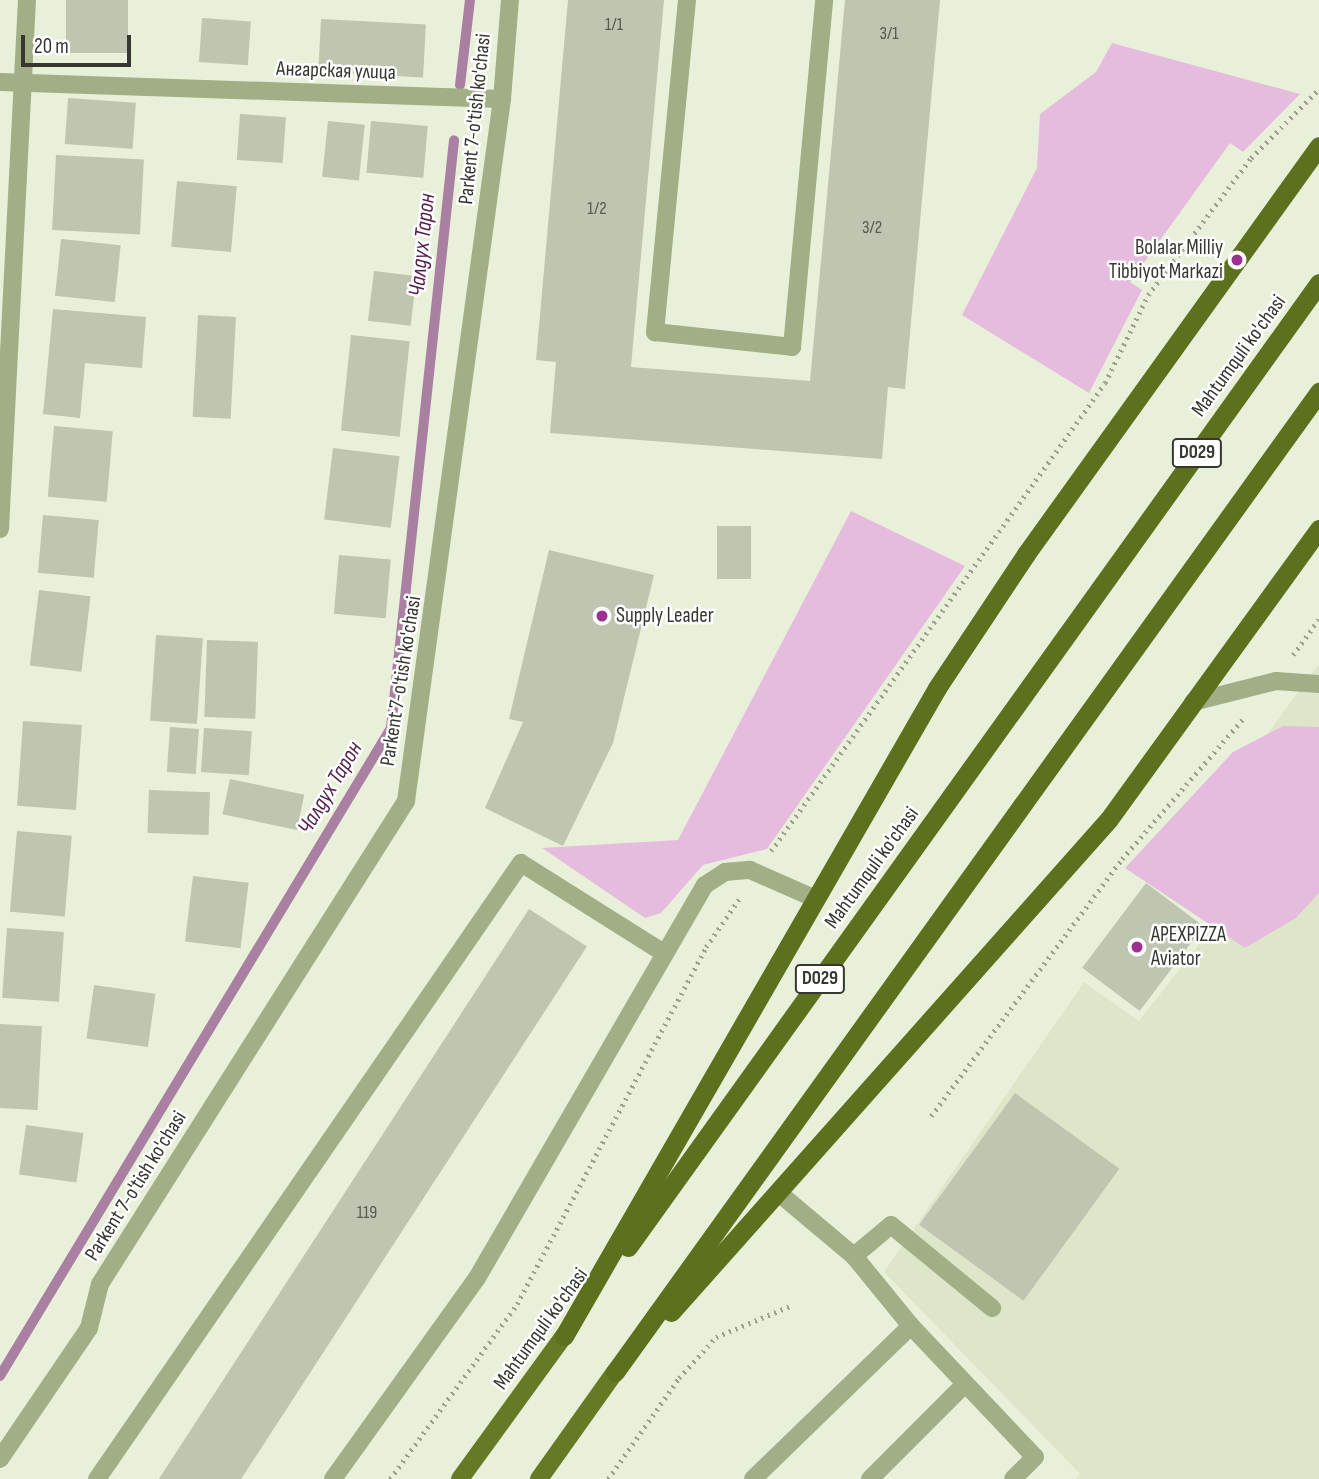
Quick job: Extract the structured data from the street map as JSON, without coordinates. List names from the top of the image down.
{
  "streets": {
    "highway": ["Mahtumquli ko'chasi", "D029"],
    "street": ["Ангарская улица", "Parkent 7-o'tish ko'chasi"]
  },
  "crossings": [
    ["Ангарская улица", "Parkent 7-o'tish ko'chasi"]
  ],
  "water": ["Чалдух Тарон"],
  "places": ["Bolalar Milliy Tibbiyot Markazi", "Supply Leader", "APEXPIZZA Aviator"],
  "house_numbers": [
    "1/1",
    "3/1",
    "1/2",
    "3/2",
    "119"
  ],
  "scale_bar": "20 m"
}
